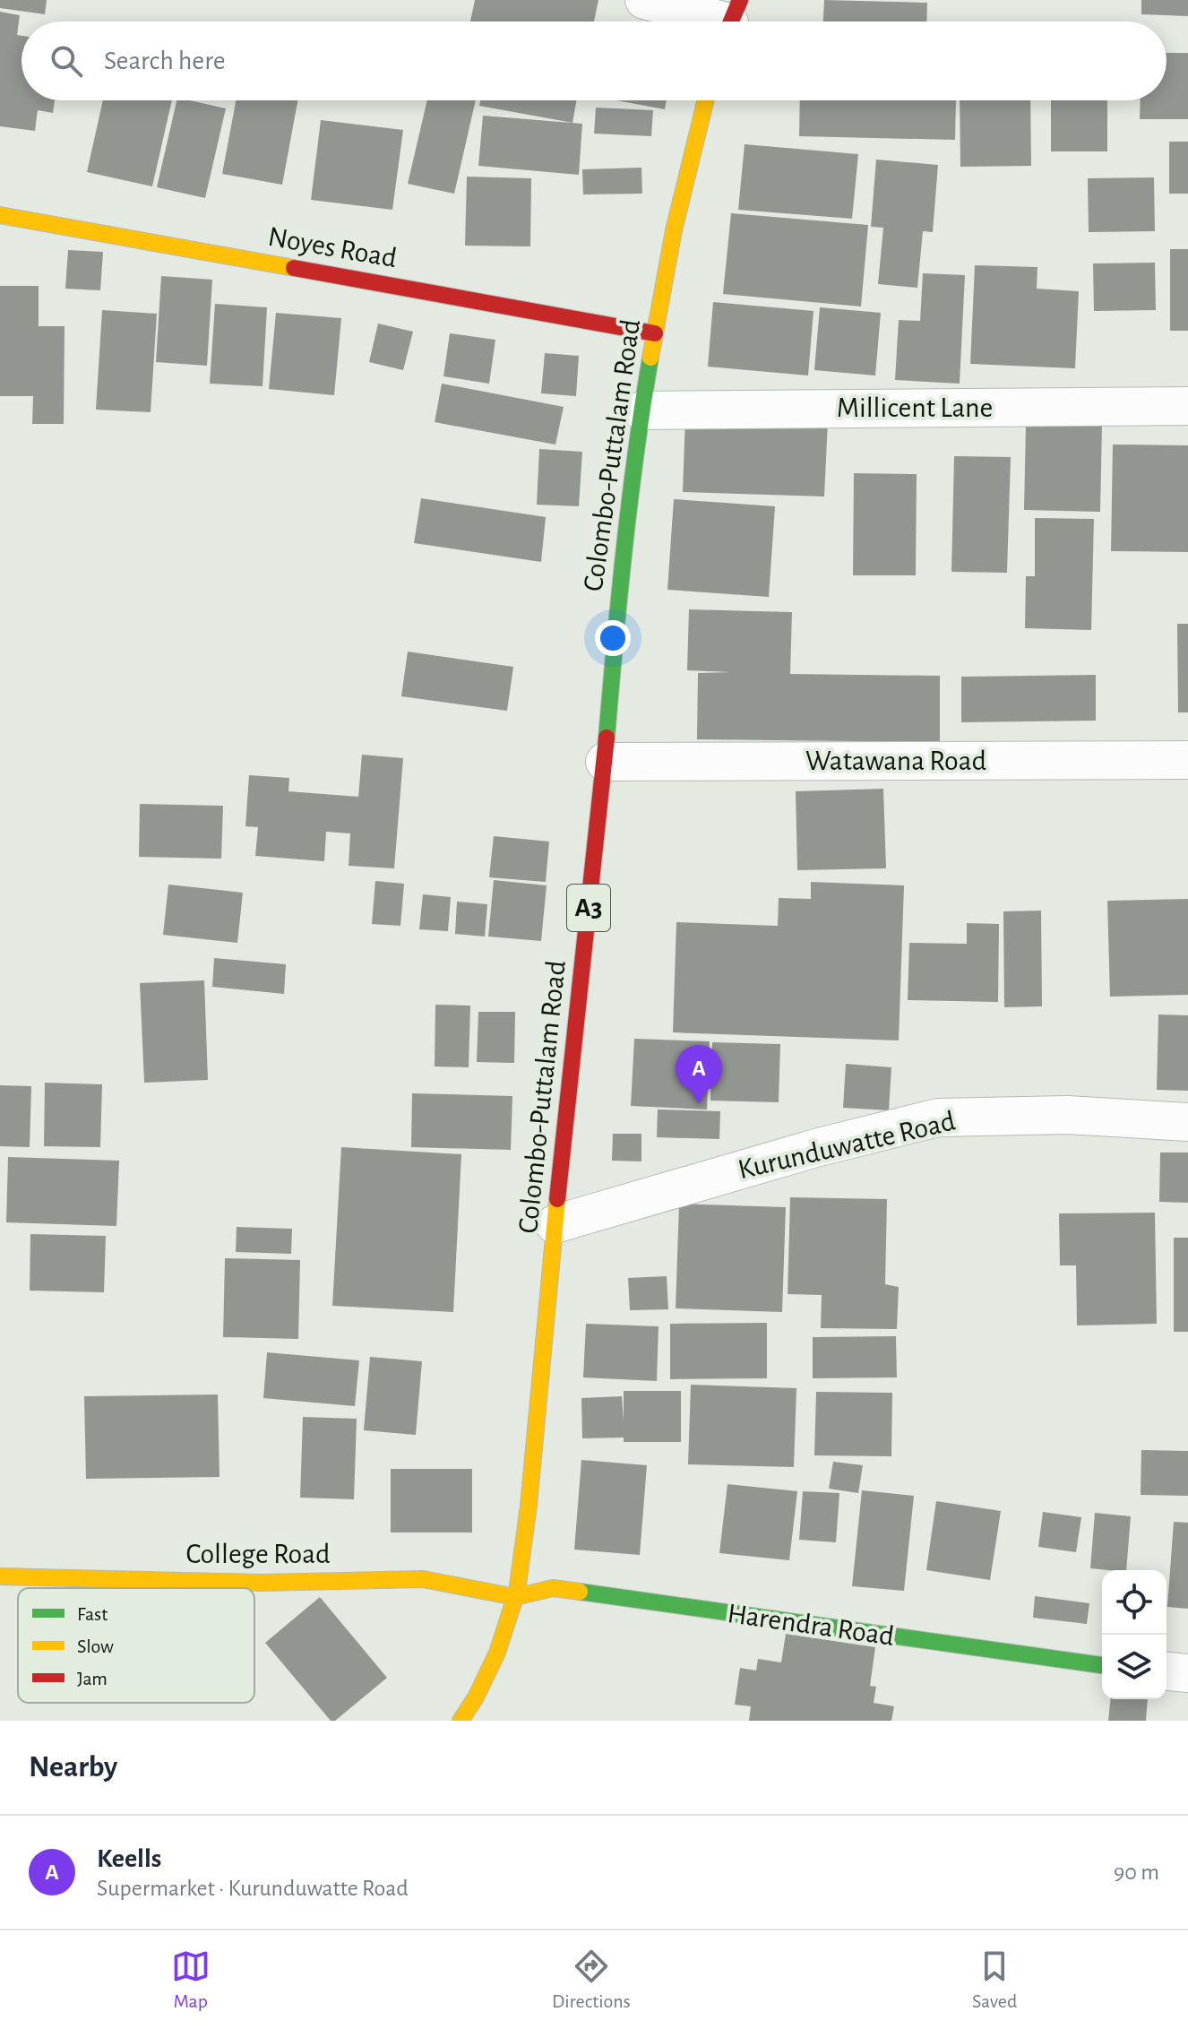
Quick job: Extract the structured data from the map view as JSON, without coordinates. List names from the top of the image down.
{
  "streets": {
    "main road": [
      "Noyes Road",
      "Colombo-Puttalam Road",
      "A3",
      "College Road",
      "Harendra Road"
    ],
    "street": ["Millicent Lane", "Watawana Road", "Kurunduwatte Road"]
  },
  "crossings": [
    ["Noyes Road", "Colombo-Puttalam Road"],
    ["Millicent Lane", "Colombo-Puttalam Road"],
    ["Colombo-Puttalam Road", "Watawana Road"],
    ["Colombo-Puttalam Road", "Kurunduwatte Road"],
    ["Colombo-Puttalam Road", "College Road"],
    ["Colombo-Puttalam Road", "Harendra Road"],
    ["College Road", "Harendra Road"]
  ],
  "legend": ["Fast", "Slow", "Jam"],
  "page": {
    "search": "Search here",
    "pins": "A",
    "heading": "Nearby",
    "list": [
      {
        "mark": "A",
        "name": "Keells",
        "note": "Supermarket · Kurunduwatte Road",
        "value": "90 m"
      }
    ],
    "nav": ["Map", "Directions", "Saved"]
  }
}
